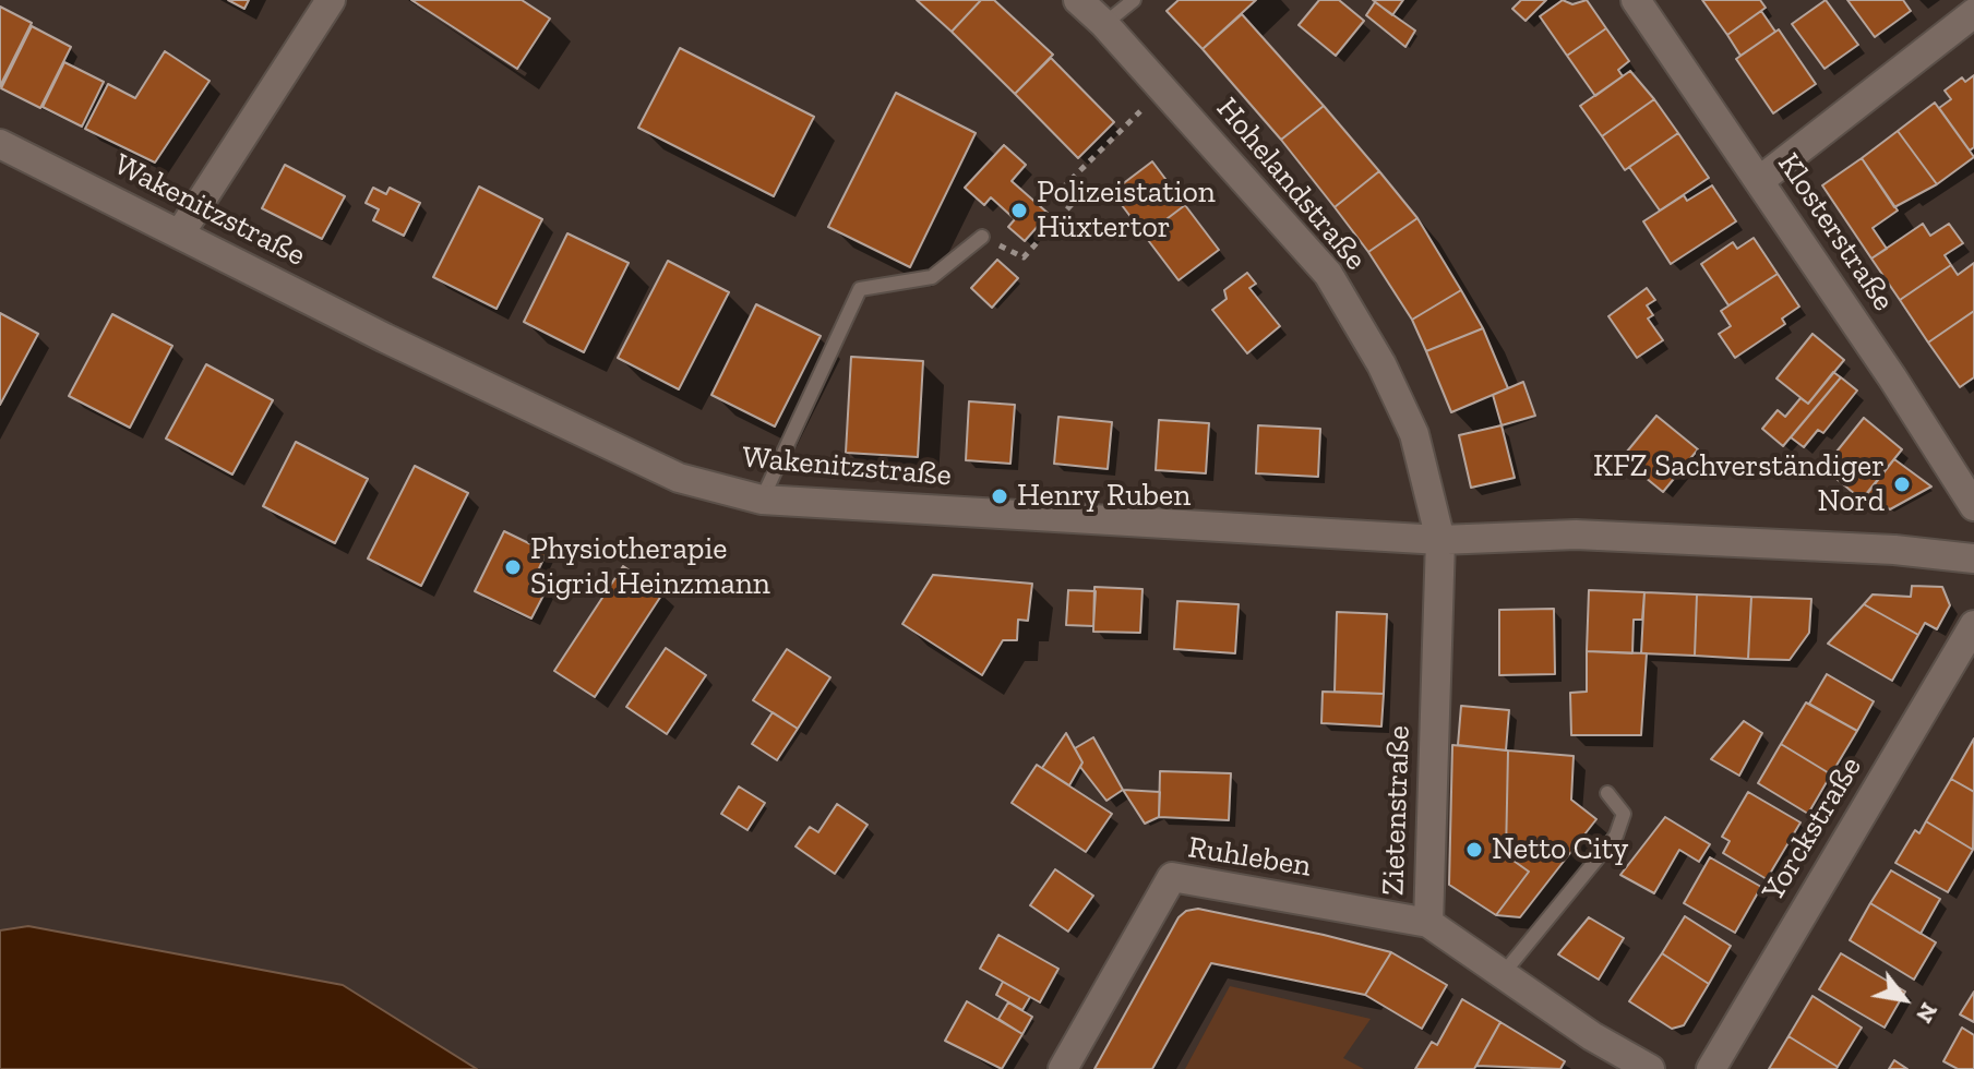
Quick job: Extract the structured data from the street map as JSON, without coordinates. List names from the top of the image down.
{
  "streets": {
    "street": [
      "Hohelandstraße",
      "Wakenitzstraße",
      "Klosterstraße",
      "Zietenstraße",
      "Yorckstraße",
      "Ruhleben"
    ]
  },
  "crossings": [
    ["Hohelandstraße", "Wakenitzstraße"],
    ["Hohelandstraße", "Zietenstraße"],
    ["Wakenitzstraße", "Zietenstraße"],
    ["Zietenstraße", "Ruhleben"]
  ],
  "places": [
    "Polizeistation Hüxtertor",
    "KFZ Sachverständiger Nord",
    "Henry Ruben",
    "Physiotherapie Sigrid Heinzmann",
    "Netto City"
  ],
  "north": "bottom right"
}
